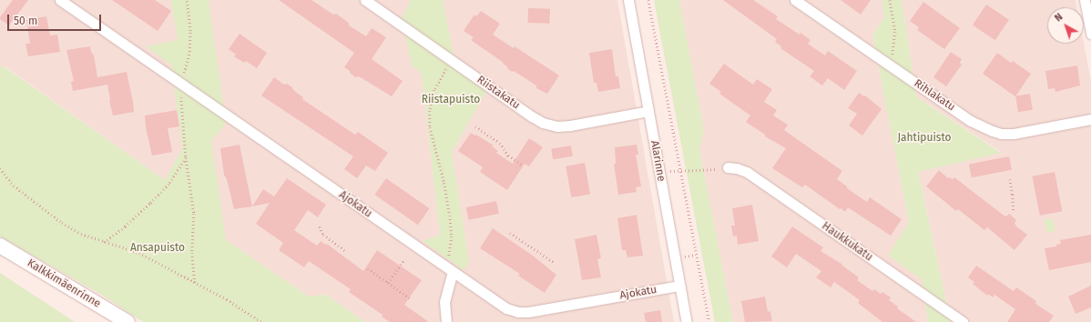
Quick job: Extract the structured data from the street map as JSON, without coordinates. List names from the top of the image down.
{
  "streets": {
    "street": [
      "Riistakatu",
      "Rihlakatu",
      "Alarinne",
      "Ajokatu",
      "Haukkukatu",
      "Kalkkimäenrinne"
    ]
  },
  "crossings": [
    ["Riistakatu", "Alarinne"],
    ["Alarinne", "Ajokatu"]
  ],
  "parks": ["Riistapuisto", "Jahtipuisto", "Ansapuisto"],
  "scale_bar": "50 m",
  "north": "top left"
}
